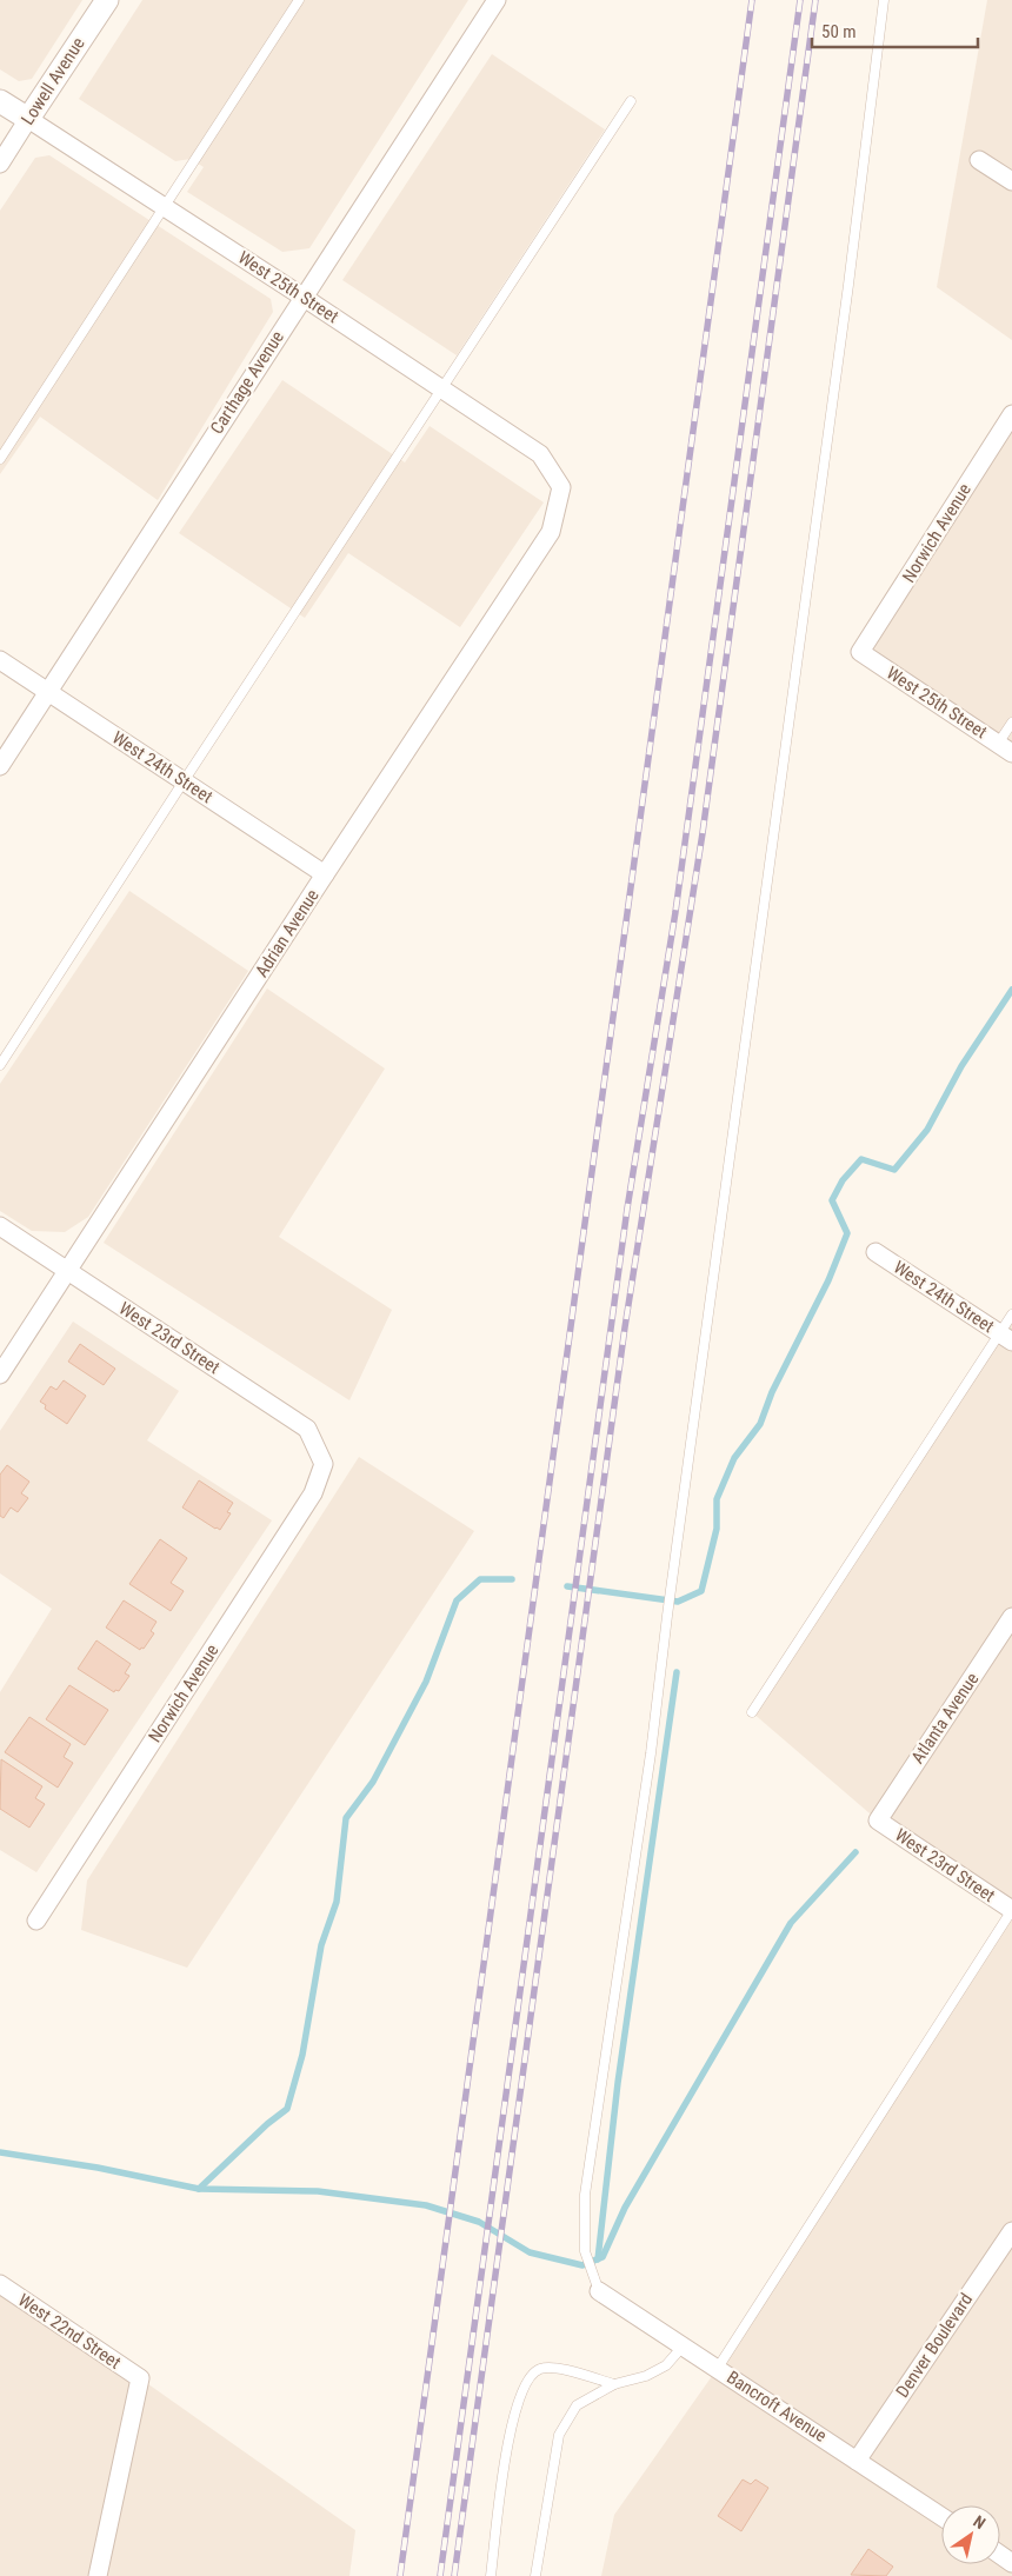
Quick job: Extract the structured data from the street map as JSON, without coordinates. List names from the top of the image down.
{
  "streets": {
    "street": [
      "Lowell Avenue",
      "West 25th Street",
      "Carthage Avenue",
      "Norwich Avenue",
      "West 24th Street",
      "Adrian Avenue",
      "West 23rd Street",
      "Atlanta Avenue",
      "West 22nd Street",
      "Denver Boulevard",
      "Bancroft Avenue"
    ]
  },
  "crossings": [
    ["Lowell Avenue", "West 25th Street"],
    ["West 25th Street", "Carthage Avenue"],
    ["West 25th Street", "Norwich Avenue"],
    ["West 25th Street", "Adrian Avenue"],
    ["Carthage Avenue", "West 24th Street"],
    ["Norwich Avenue", "West 23rd Street"],
    ["West 24th Street", "Adrian Avenue"],
    ["Adrian Avenue", "West 23rd Street"],
    ["West 23rd Street", "Atlanta Avenue"],
    ["Denver Boulevard", "Bancroft Avenue"]
  ],
  "scale_bar": "50 m",
  "north": "top right"
}
